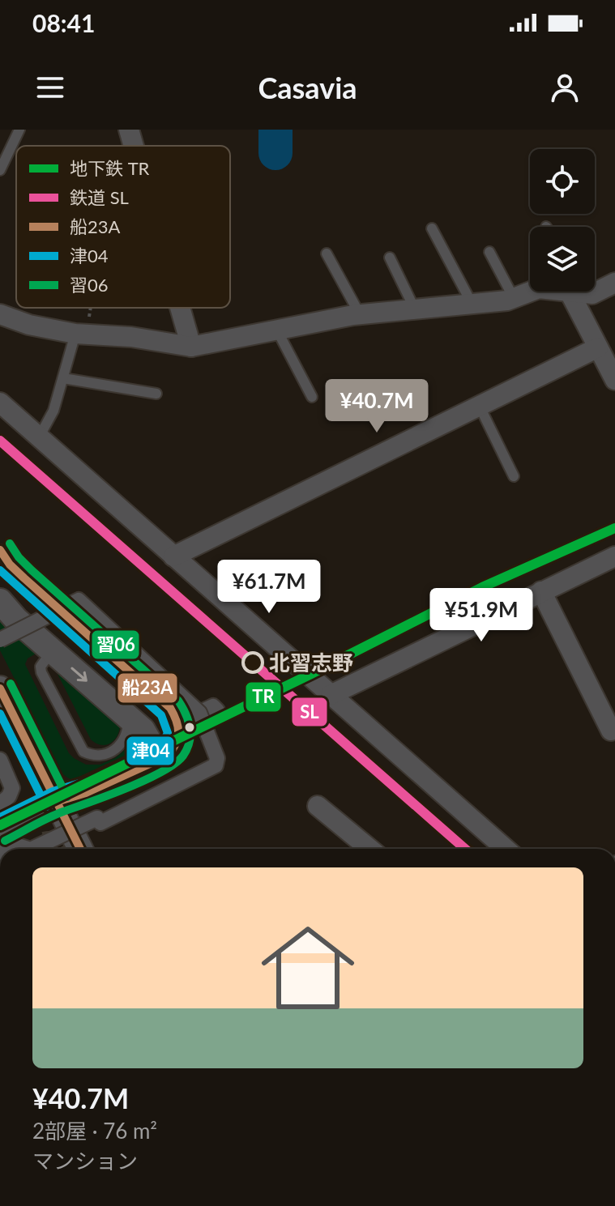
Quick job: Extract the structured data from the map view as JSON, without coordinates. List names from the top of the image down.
{
  "places": ["北習志野"],
  "lines": [
    "rail line SL",
    "metro line TR",
    "transit line 習06",
    "transit line 船23A",
    "transit line 津04"
  ],
  "legend": [
    "地下鉄 TR",
    "鉄道 SL",
    "船23A",
    "津04",
    "習06"
  ],
  "page": {
    "status": "08:41",
    "header": "Casavia",
    "price": ["¥40.7M", "¥61.7M", "¥51.9M"],
    "list": [
      {
        "name": "¥40.7M",
        "note": "2部屋 · 76 m² · マンション"
      }
    ]
  }
}
